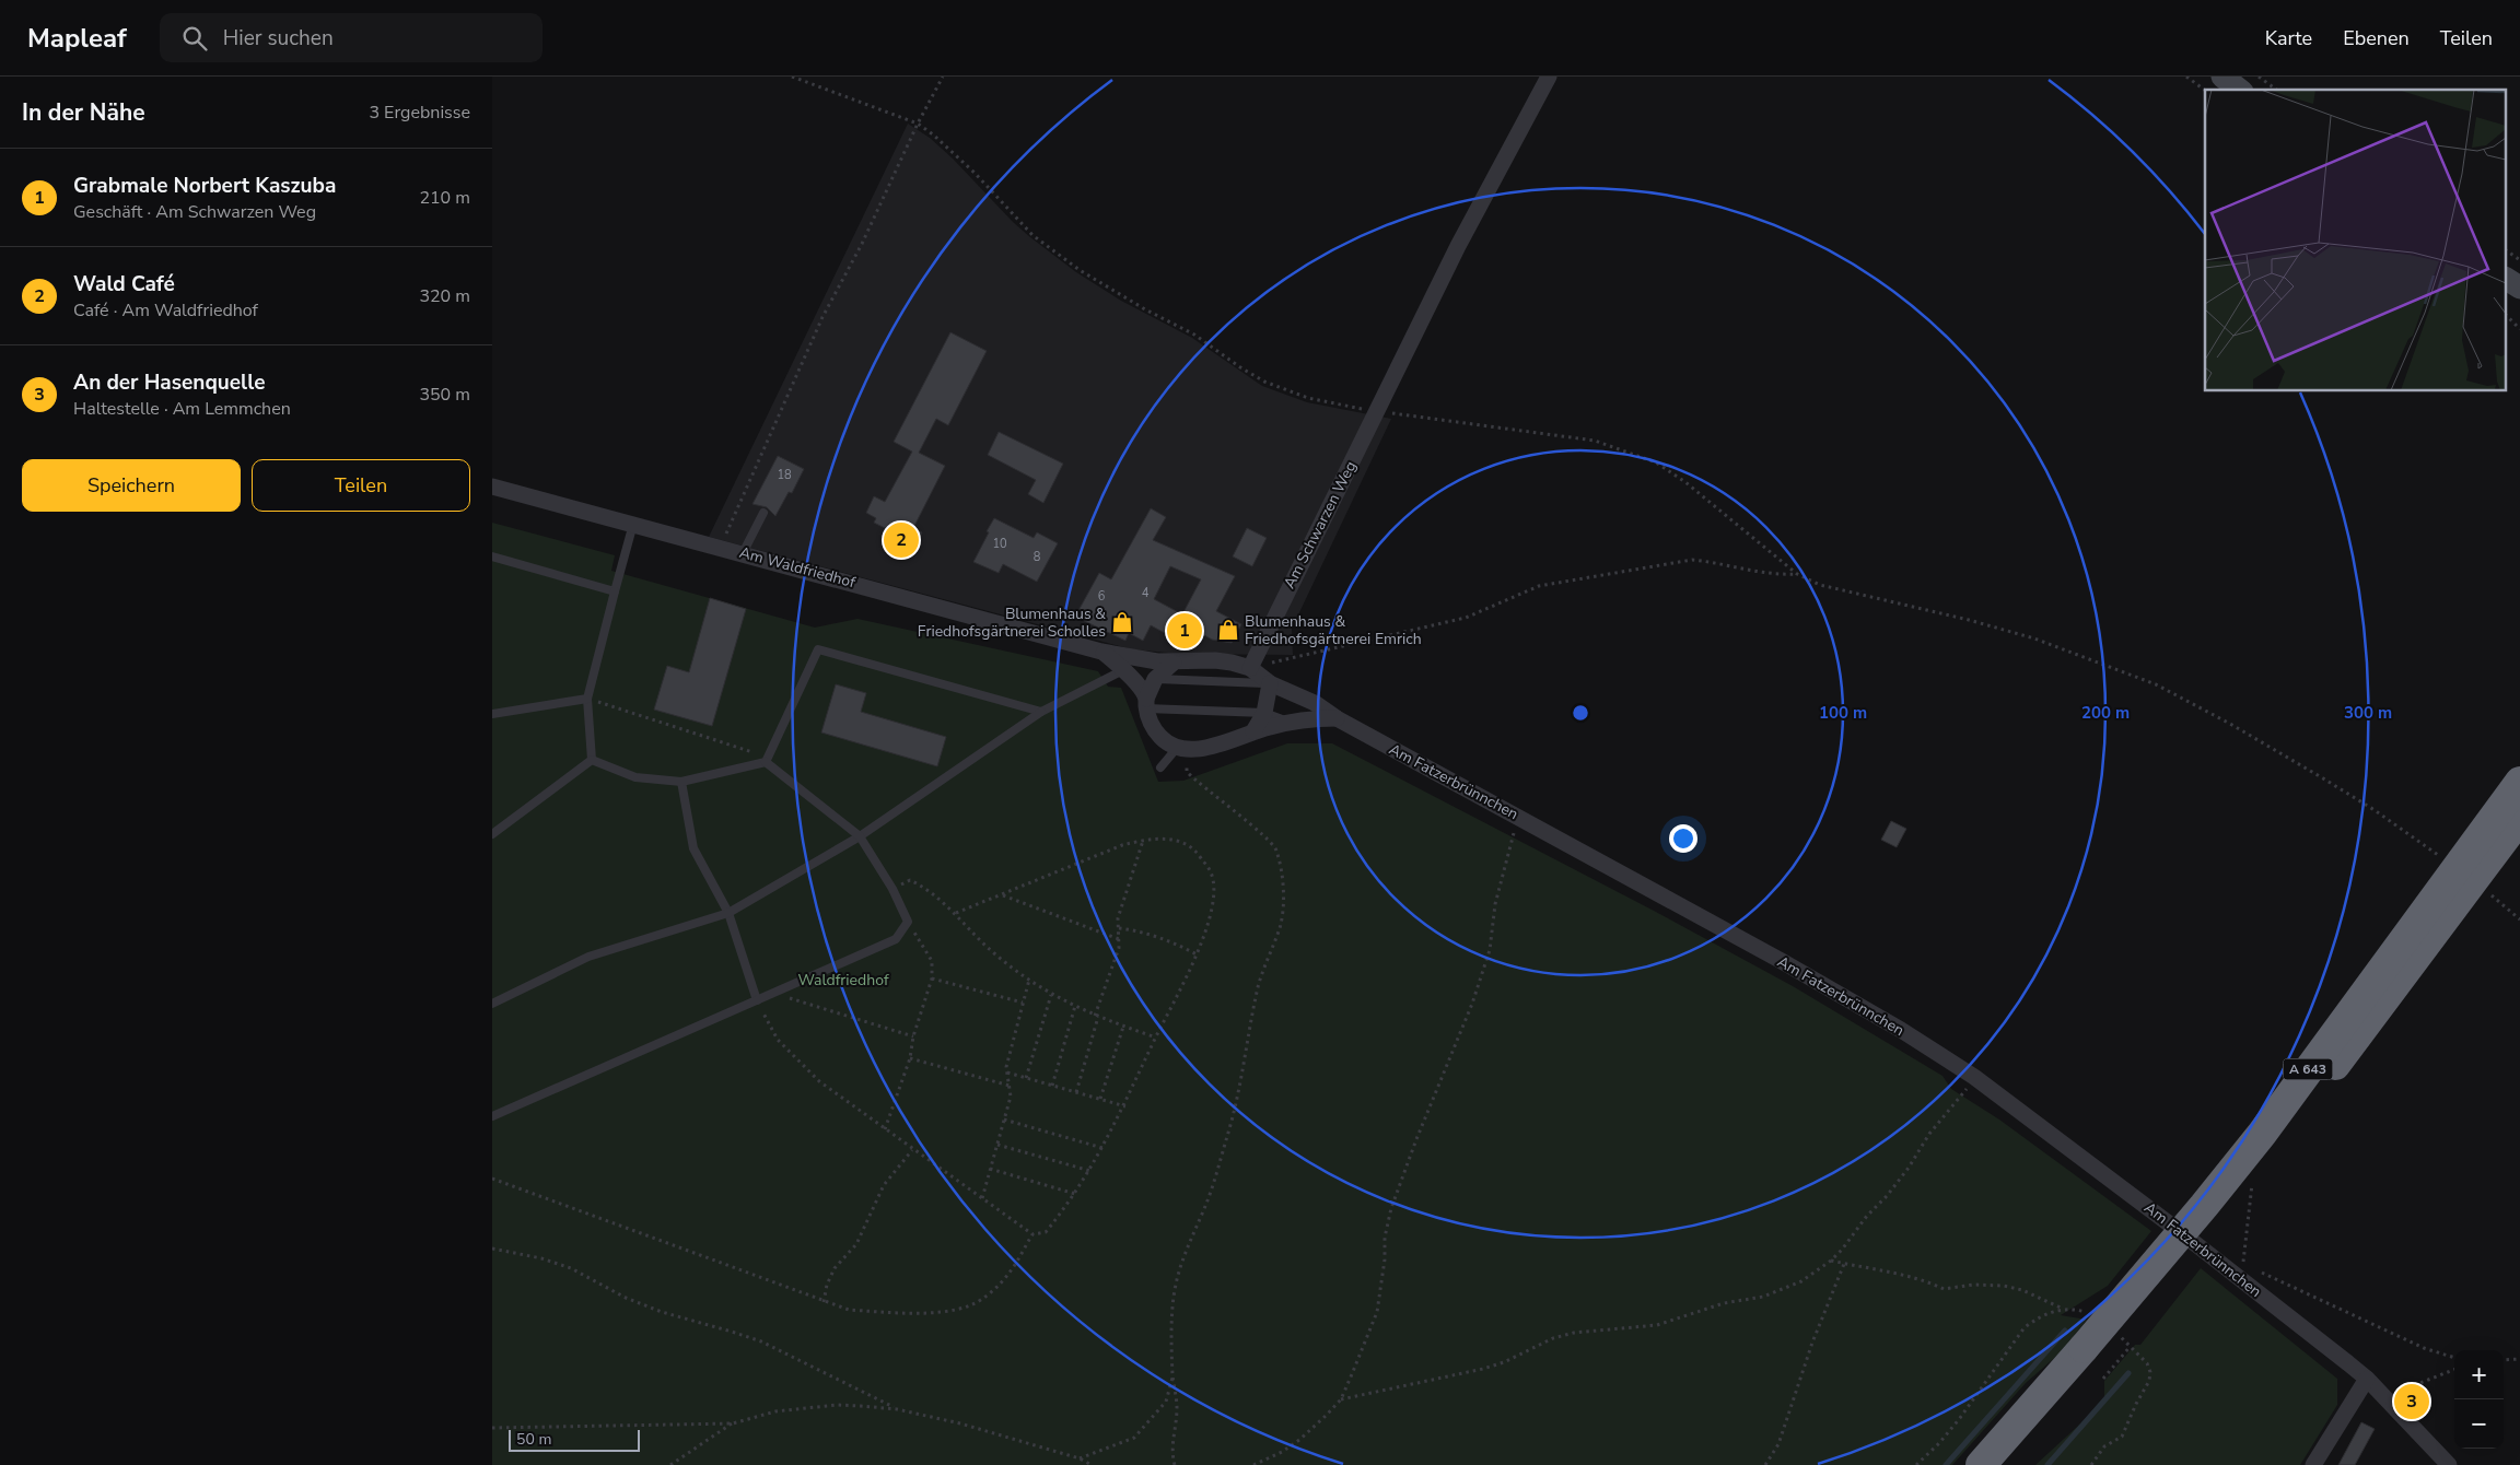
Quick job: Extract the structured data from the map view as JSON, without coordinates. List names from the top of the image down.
{
  "streets": {
    "highway": ["A 643"],
    "street": ["Am Schwarzen Weg", "Am Waldfriedhof", "Am Fatzerbrünnchen"]
  },
  "parks": ["Waldfriedhof"],
  "places": {
    "shop": ["Blumenhaus & Friedhofsgärtnerei Scholles", "Blumenhaus & Friedhofsgärtnerei Emrich"]
  },
  "house_numbers": [
    "18",
    "10",
    "8",
    "4",
    "6"
  ],
  "scale_bar": "50 m",
  "page": {
    "header": "Mapleaf",
    "search": "Hier suchen",
    "nav": ["Karte", "Ebenen", "Teilen"],
    "heading": ["In der Nähe", "3 Ergebnisse"],
    "list": [
      {
        "mark": "1",
        "name": "Grabmale Norbert Kaszuba",
        "note": "Geschäft · Am Schwarzen Weg",
        "value": "210 m"
      },
      {
        "mark": "2",
        "name": "Wald Café",
        "note": "Café · Am Waldfriedhof",
        "value": "320 m"
      },
      {
        "mark": "3",
        "name": "An der Hasenquelle",
        "note": "Haltestelle · Am Lemmchen",
        "value": "350 m"
      }
    ],
    "buttons": ["Speichern", "Teilen"],
    "pins": ["2", "1", "3"],
    "map_buttons": ["+", "−"],
    "scale": "50 m"
  },
  "rings": ["100 m", "200 m", "300 m"]
}
